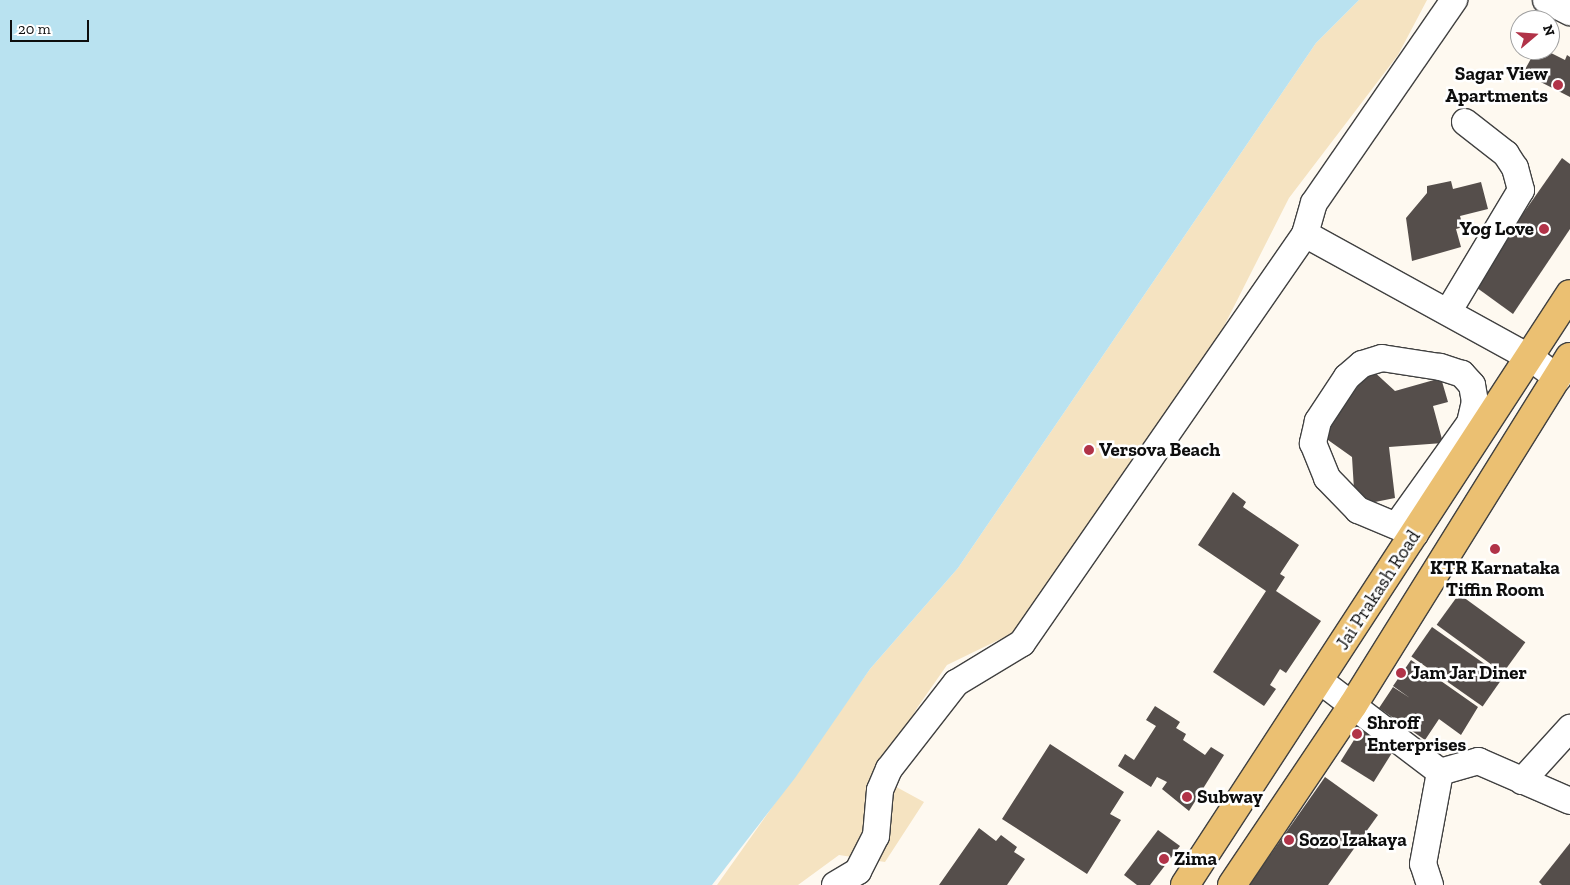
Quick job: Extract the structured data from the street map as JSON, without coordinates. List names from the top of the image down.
{
  "streets": {
    "main road": ["Jai Prakash Road"]
  },
  "places": [
    "Sagar View Apartments",
    "Yog Love",
    "Versova Beach",
    "KTR Karnataka Tiffin Room",
    "Jam Jar Diner",
    "Shroff Enterprises",
    "Subway",
    "Sozo Izakaya",
    "Zima"
  ],
  "scale_bar": "20 m",
  "north": "right"
}
